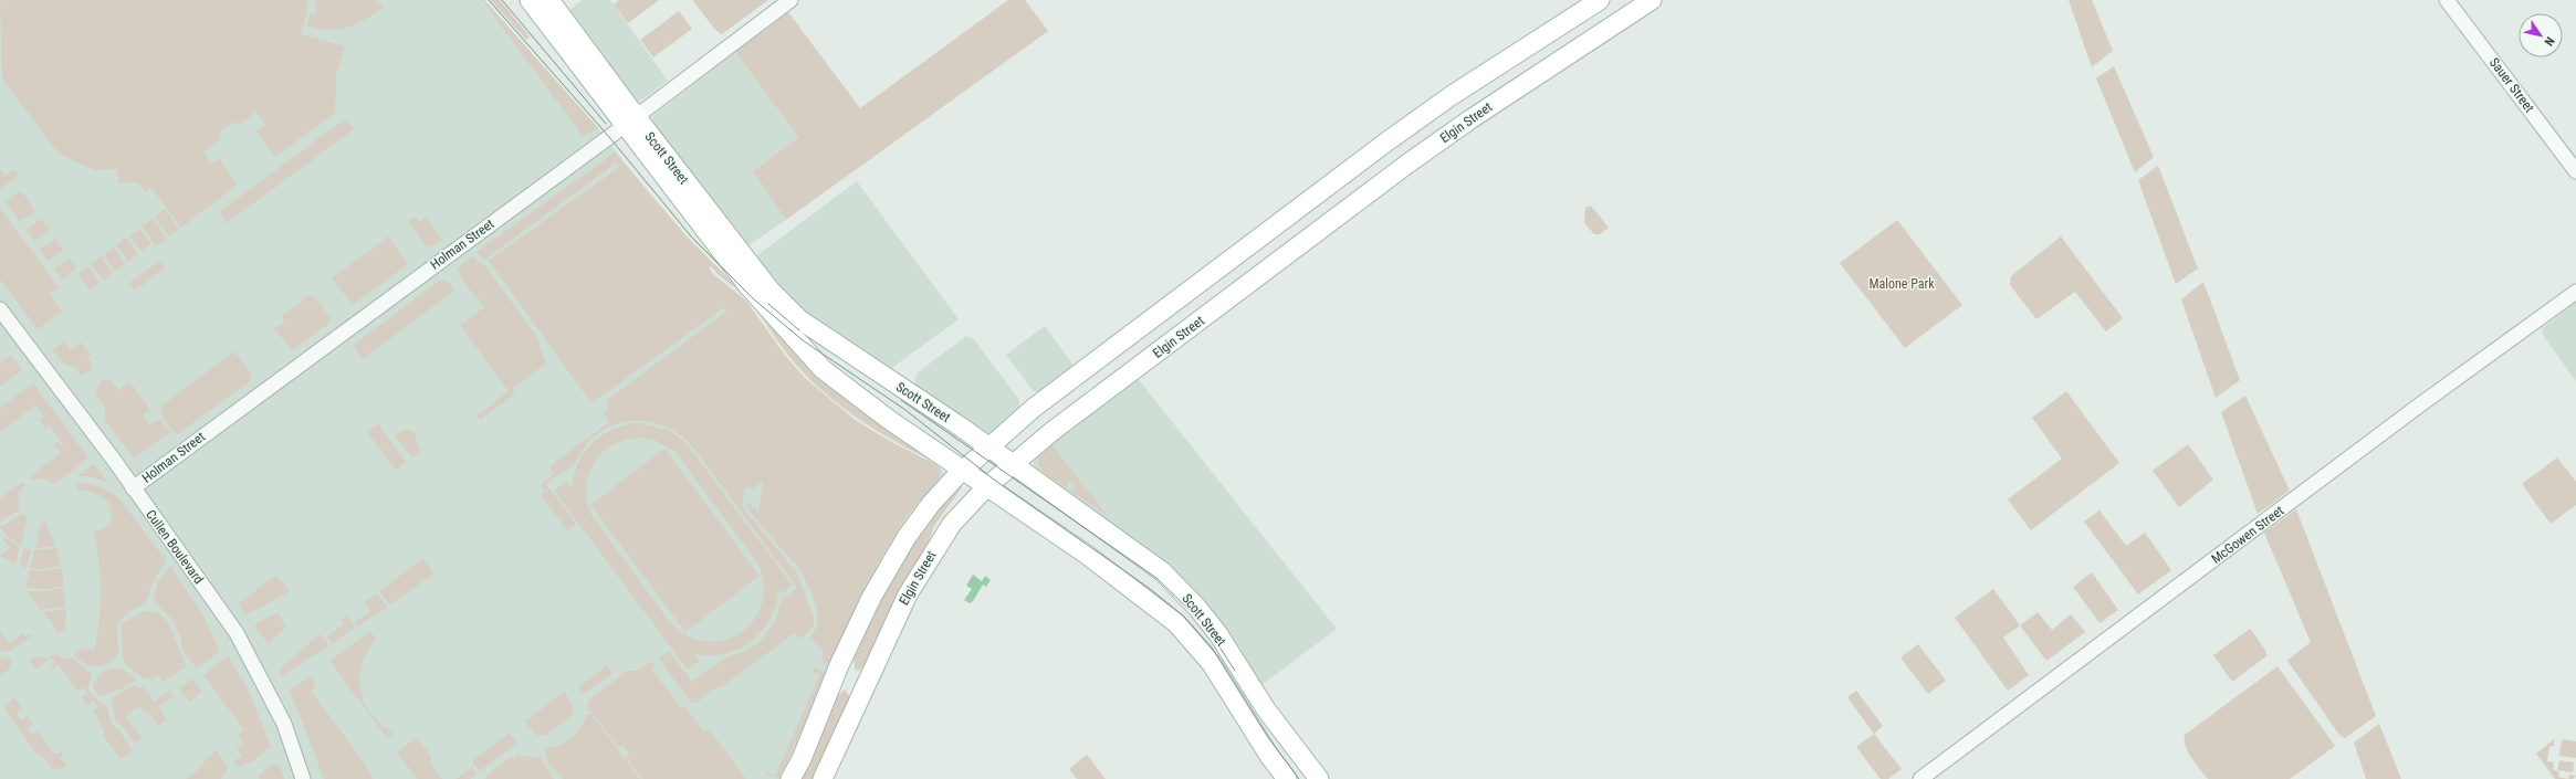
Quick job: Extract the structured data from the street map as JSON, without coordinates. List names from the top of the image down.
{
  "streets": {
    "main road": ["Elgin Street", "Scott Street"],
    "street": [
      "Sauer Street",
      "Holman Street",
      "McGowen Street",
      "Cullen Boulevard"
    ]
  },
  "crossings": [
    ["Elgin Street", "Scott Street"],
    ["Scott Street", "Holman Street"],
    ["Holman Street", "Cullen Boulevard"]
  ],
  "parks": ["Malone Park"],
  "north": "bottom right"
}
